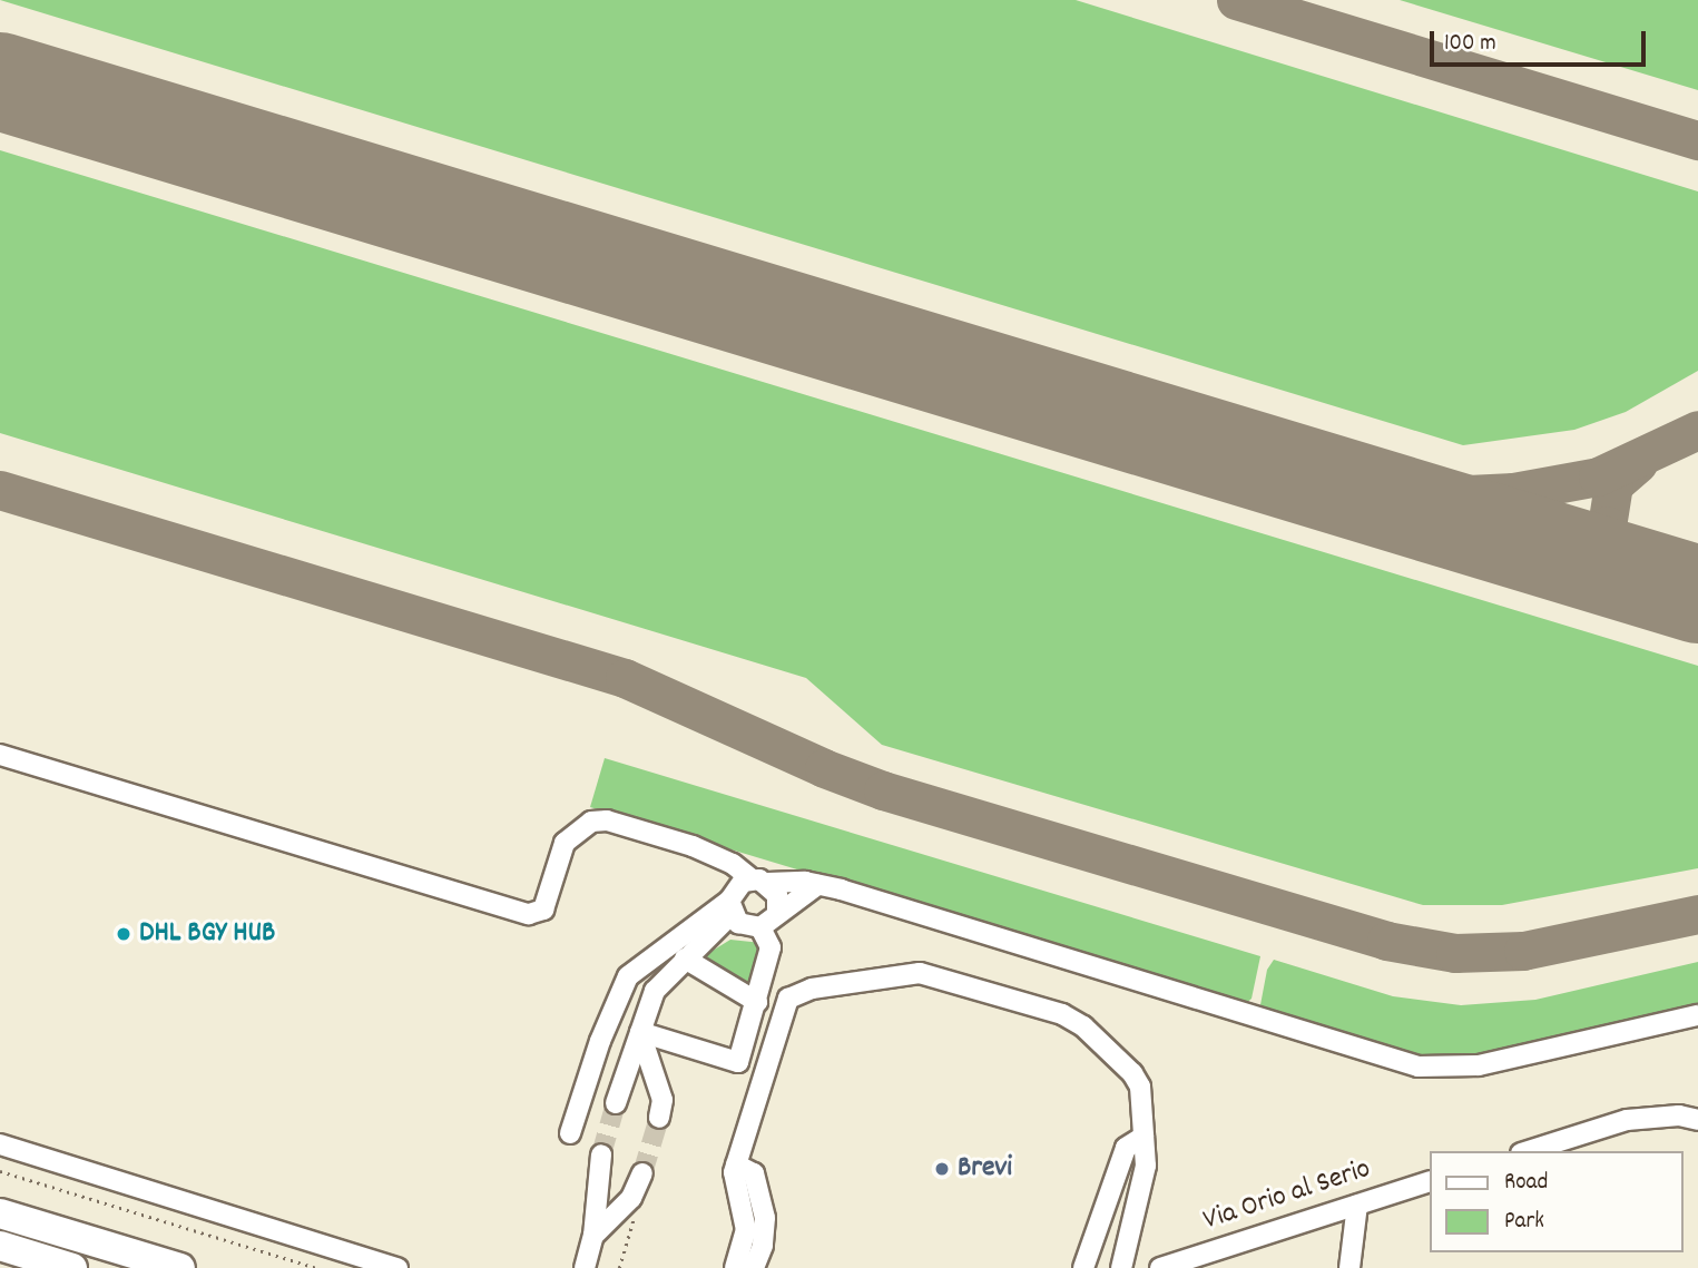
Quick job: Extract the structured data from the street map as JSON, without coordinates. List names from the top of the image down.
{
  "streets": {
    "street": ["Via Orio al Serio"]
  },
  "places": ["DHL BGY HUB", "Brevi"],
  "legend": ["Road", "Park"],
  "scale_bar": "100 m"
}
